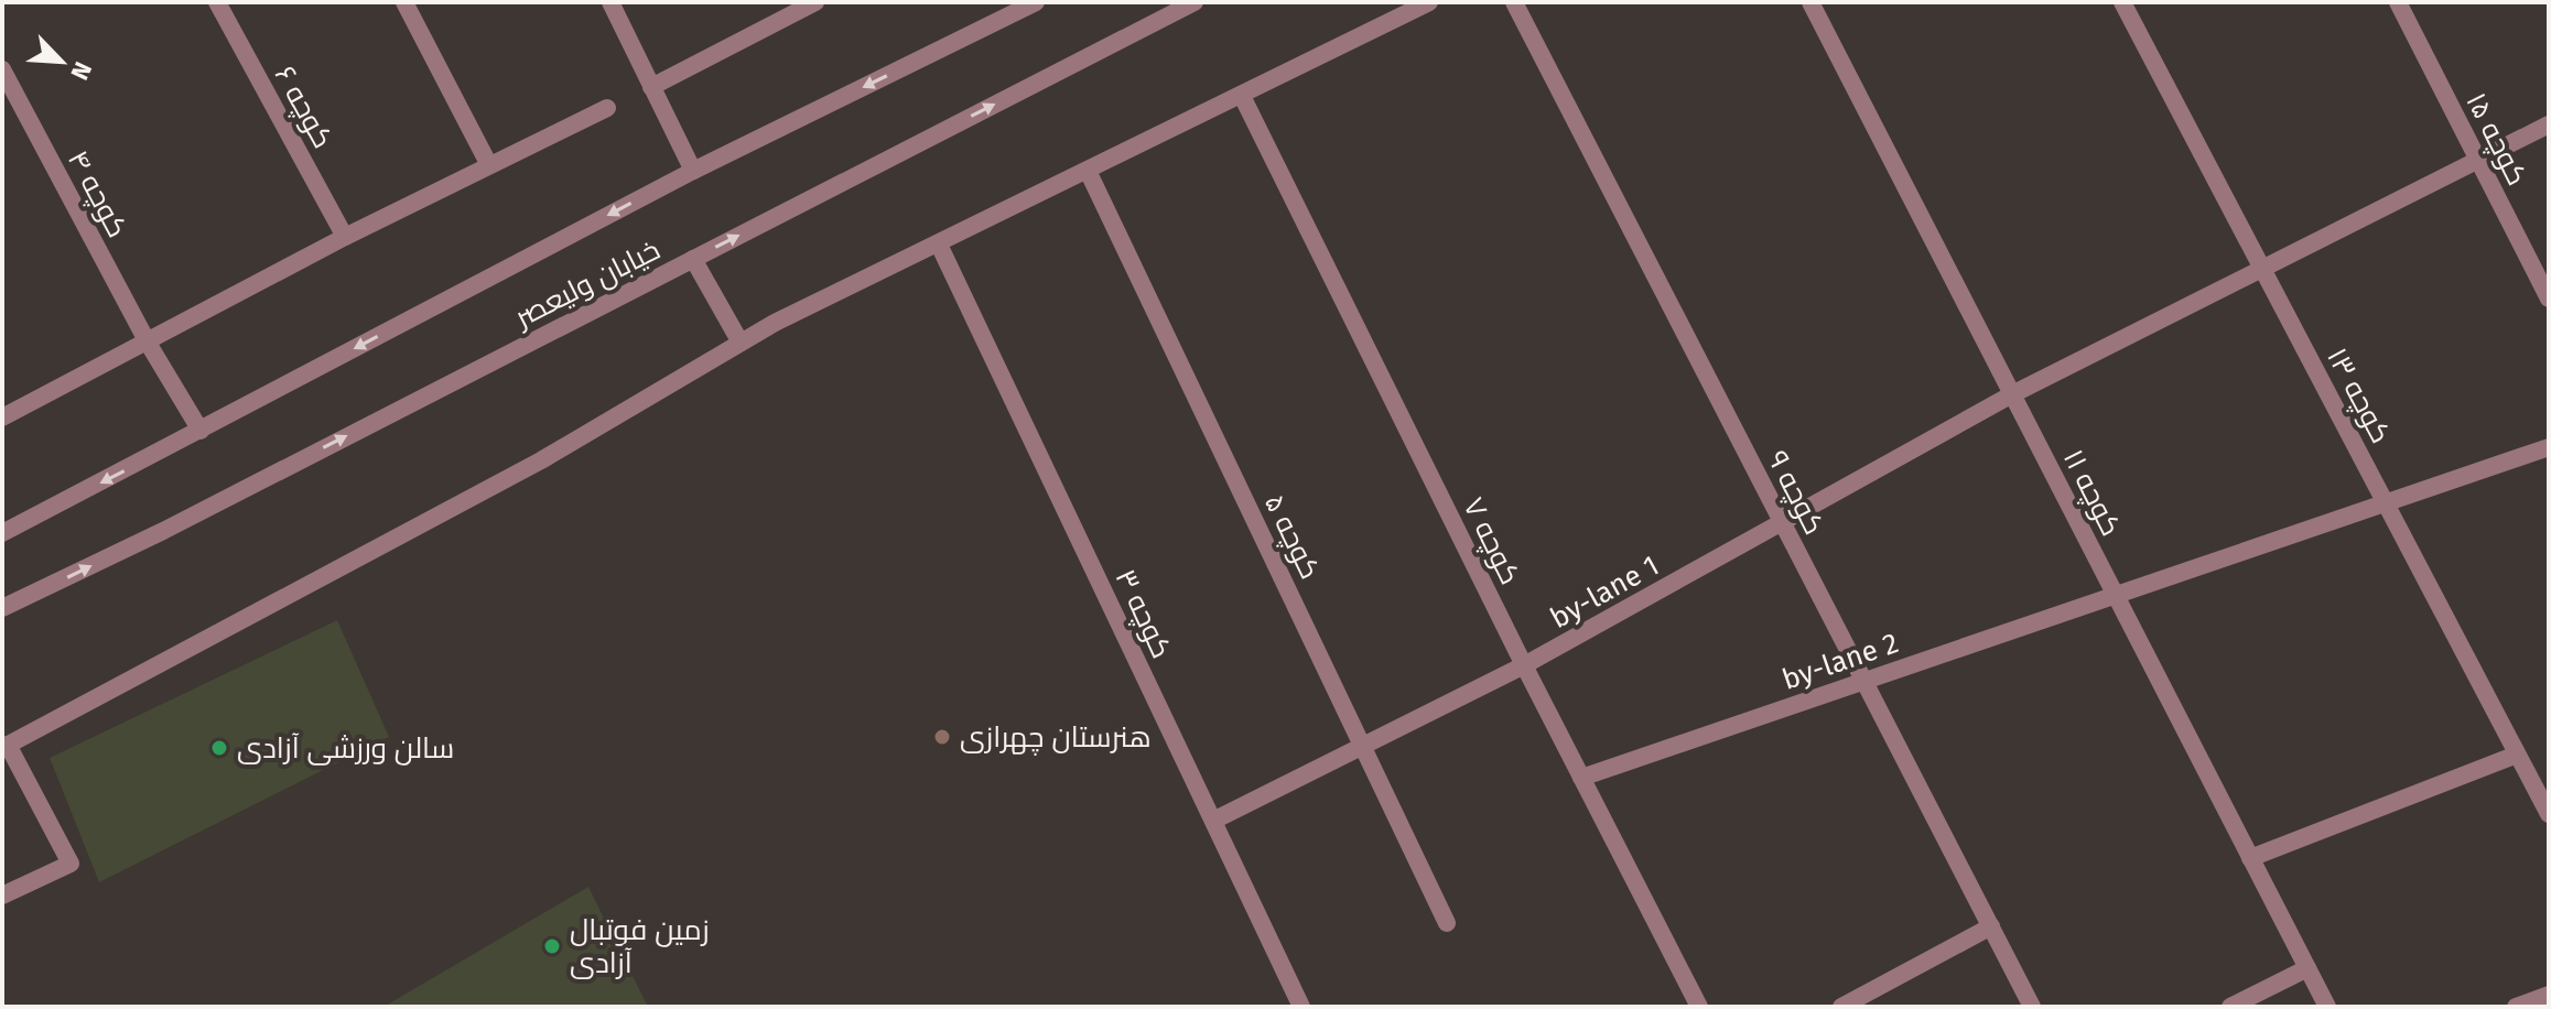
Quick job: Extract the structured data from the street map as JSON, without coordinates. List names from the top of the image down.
{
  "streets": {
    "street": [
      "کوچه ۶",
      "کوچه ۱۵",
      "کوچه ۴",
      "خیابان ولیعصر",
      "کوچه ۱۳",
      "کوچه ۹",
      "کوچه ۱۱",
      "کوچه ۵",
      "کوچه ۷",
      "by-lane 1",
      "کوچه ۳",
      "by-lane 2"
    ]
  },
  "crossings": [
    ["کوچه ۱۵", "by-lane 1"],
    ["کوچه ۴", "خیابان ولیعصر"],
    ["کوچه ۱۳", "by-lane 1"],
    ["کوچه ۱۳", "by-lane 2"],
    ["کوچه ۹", "by-lane 1"],
    ["کوچه ۹", "by-lane 2"],
    ["کوچه ۱۱", "by-lane 1"],
    ["کوچه ۱۱", "by-lane 2"],
    ["کوچه ۵", "by-lane 1"],
    ["کوچه ۷", "by-lane 1"],
    ["کوچه ۷", "by-lane 2"],
    ["by-lane 1", "کوچه ۳"]
  ],
  "places": ["هنرستان چهرازی", "سالن ورزشی آزادی", "زمین فوتبال آزادی"],
  "north": "bottom right"
}
